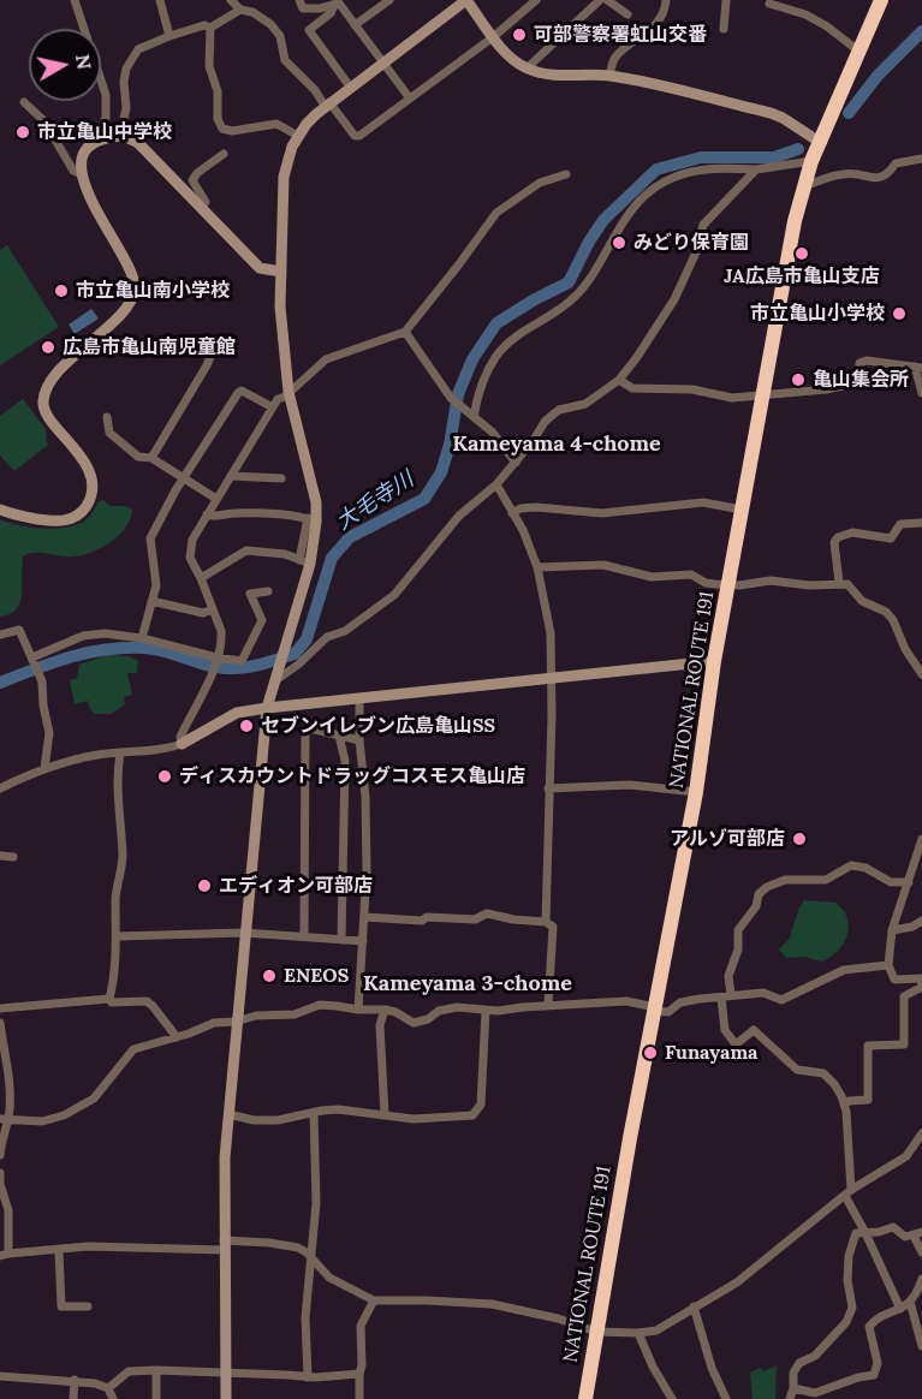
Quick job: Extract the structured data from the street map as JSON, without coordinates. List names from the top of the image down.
{
  "streets": {
    "highway": ["NATIONAL ROUTE 191"]
  },
  "districts": ["Kameyama 4-chome", "Kameyama 3-chome"],
  "water": ["大毛寺川"],
  "places": [
    "可部警察署虹山交番",
    "市立亀山中学校",
    "みどり保育園",
    "JA広島市亀山支店",
    "市立亀山南小学校",
    "市立亀山小学校",
    "広島市亀山南児童館",
    "亀山集会所",
    "セブンイレブン広島亀山SS",
    "ディスカウントドラッグコスモス亀山店",
    "アルゾ可部店",
    "エディオン可部店",
    "ENEOS",
    "Funayama"
  ],
  "north": "right"
}
